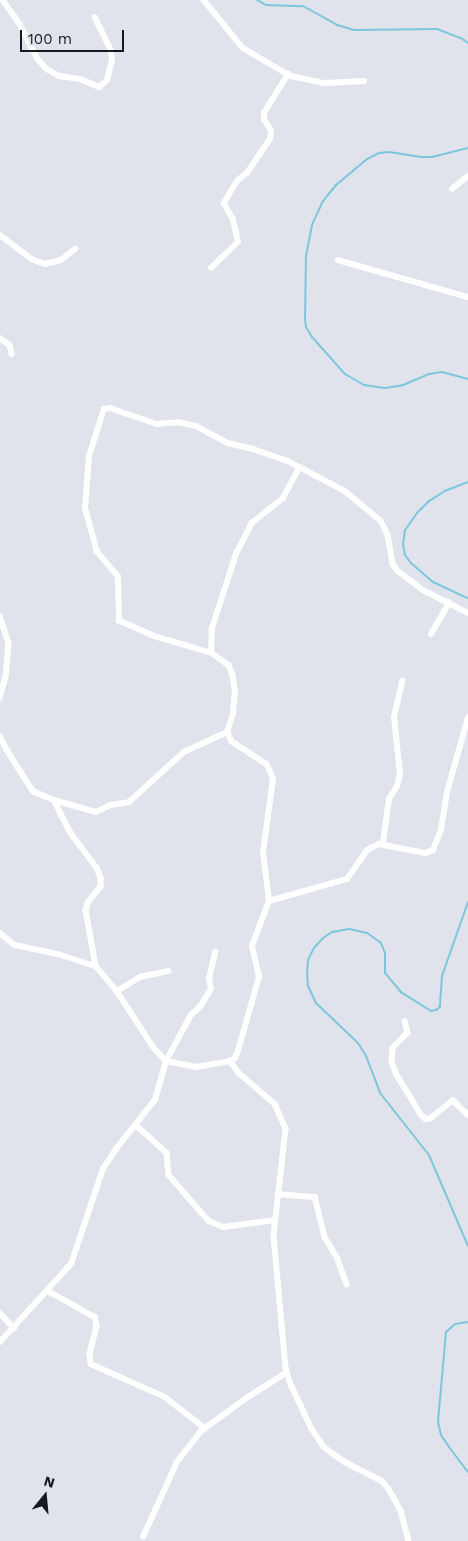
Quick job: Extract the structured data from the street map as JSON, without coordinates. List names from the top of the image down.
{
  "scale_bar": "100 m",
  "north": "top"
}
